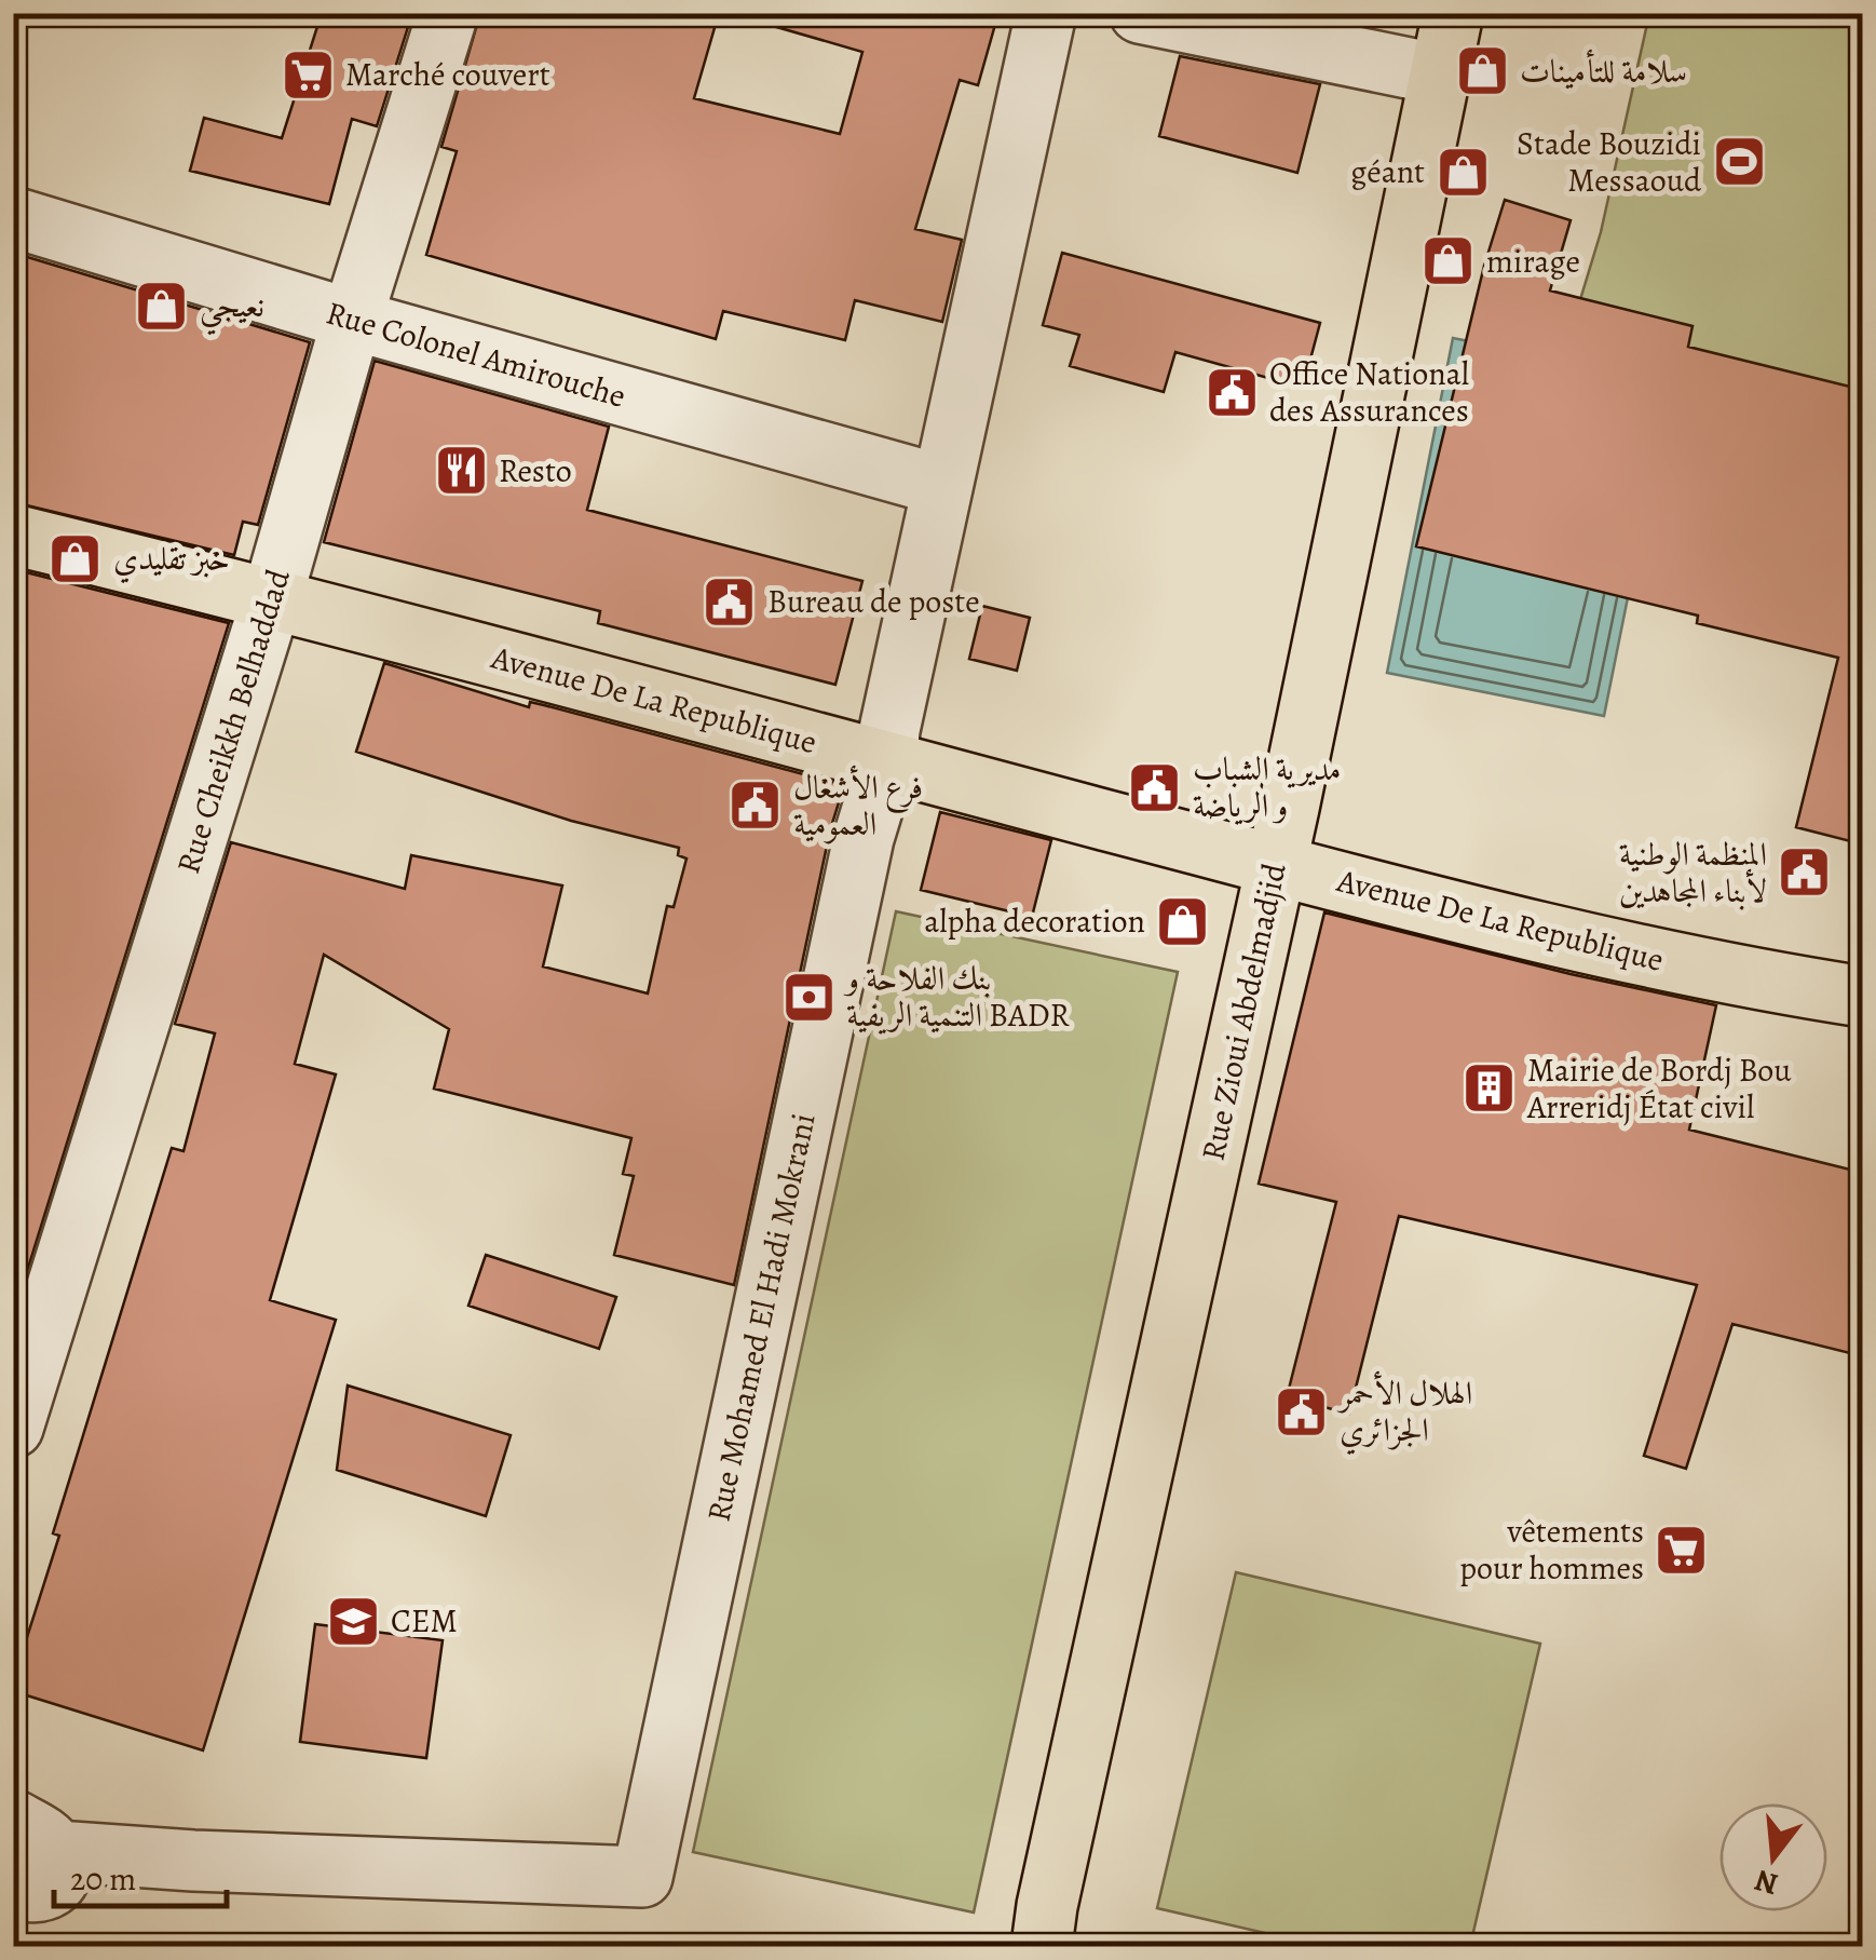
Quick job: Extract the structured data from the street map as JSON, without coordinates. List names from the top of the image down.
{
  "streets": {
    "main road": ["Avenue De La Republique", "Rue Zioui Abdelmadjid"],
    "street": ["Rue Colonel Amirouche", "Rue Cheikkh Belhaddad", "Rue Mohamed El Hadi Mokrani"]
  },
  "crossings": [
    ["Rue Colonel Amirouche", "Rue Cheikkh Belhaddad"],
    ["Rue Colonel Amirouche", "Rue Mohamed El Hadi Mokrani"],
    ["Avenue De La Republique", "Rue Cheikkh Belhaddad"],
    ["Avenue De La Republique", "Rue Zioui Abdelmadjid"],
    ["Avenue De La Republique", "Rue Mohamed El Hadi Mokrani"]
  ],
  "places": {
    "shop": [
      "سلامة للتأمينات",
      "géant",
      "mirage",
      "نعيجي",
      "خبز تقليدي",
      "alpha decoration"
    ],
    "supermarket": ["Marché couvert", "vêtements pour hommes"],
    "sports": ["Stade Bouzidi Messaoud"],
    "public building": [
      "Office National des Assurances",
      "Bureau de poste",
      "مديرية الشباب و الرياضة",
      "فرع الأشغال العمومية",
      "المنظمة الوطنية لأبناء المجاهدين",
      "الهلال الأحمر الجزائري"
    ],
    "restaurant": ["Resto"],
    "bank": ["بنك الفلاحة و التنمية الريفية BADR"],
    "building": ["Mairie de Bordj Bou Arreridj État civil"],
    "school or university": ["CEM"]
  },
  "scale_bar": "20 m",
  "north": "bottom"
}
